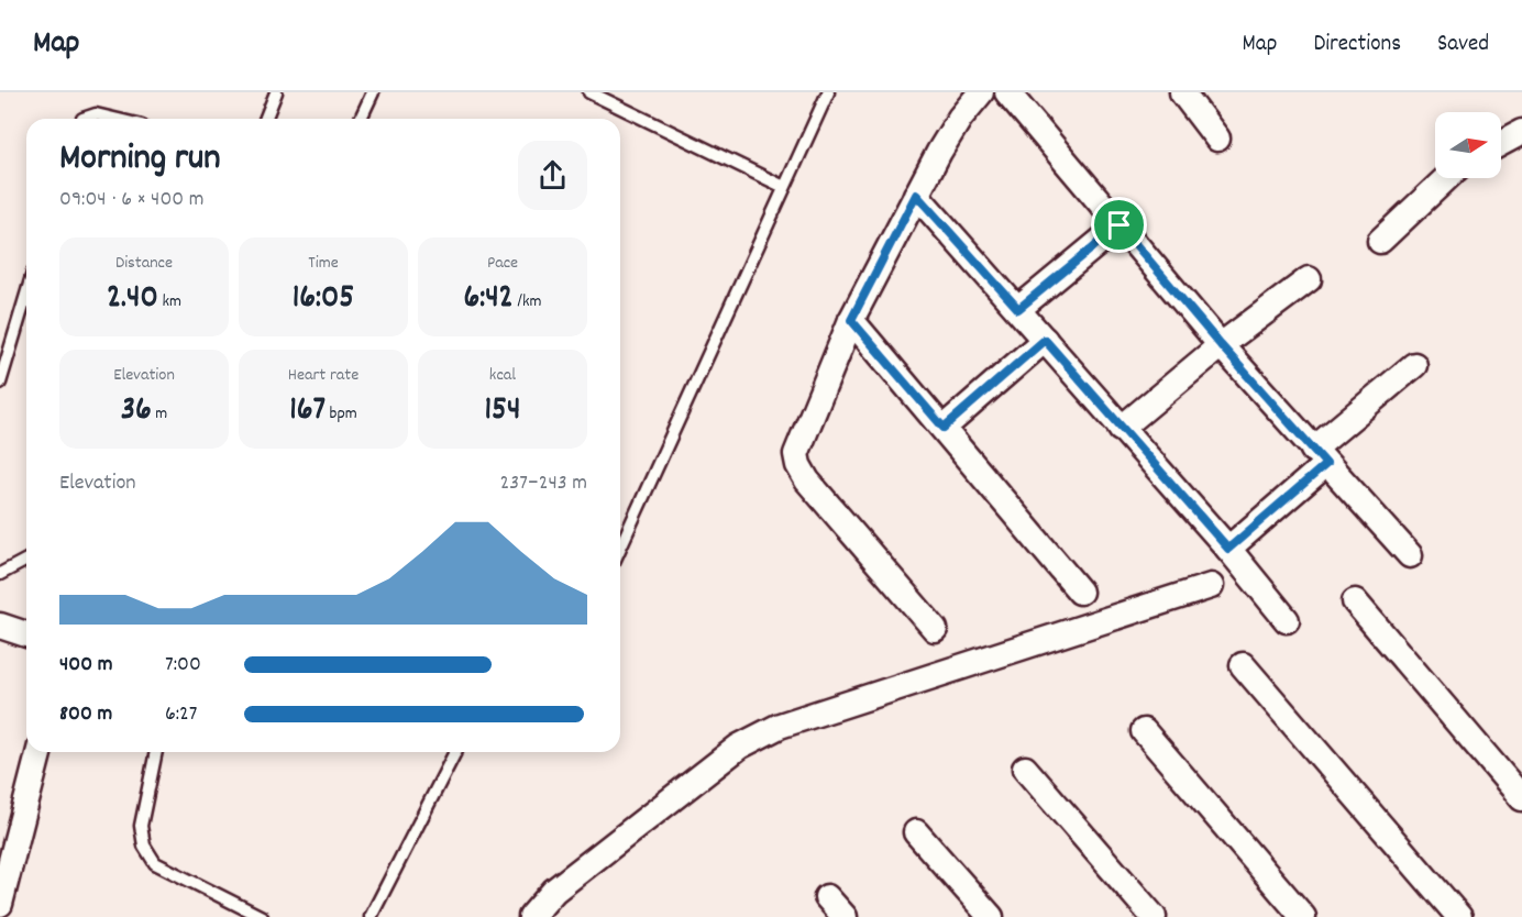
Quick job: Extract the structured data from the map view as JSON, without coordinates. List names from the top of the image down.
{
  "north": "right",
  "page": {
    "header": "Map",
    "nav": ["Map", "Directions", "Saved"],
    "heading": ["Morning run", "09:04 · 6 × 400 m"],
    "stats": [
      ["Distance", "2.40 km"],
      ["Time", "16:05"],
      ["Pace", "6:42 /km"],
      ["Elevation", "36 m"],
      ["Heart rate", "167 bpm"],
      ["kcal", "154"]
    ],
    "chart": ["Elevation", "237–243 m"],
    "list": [
      {
        "name": "400 m",
        "note": "7:00"
      },
      {
        "name": "800 m",
        "note": "6:27"
      }
    ]
  }
}
